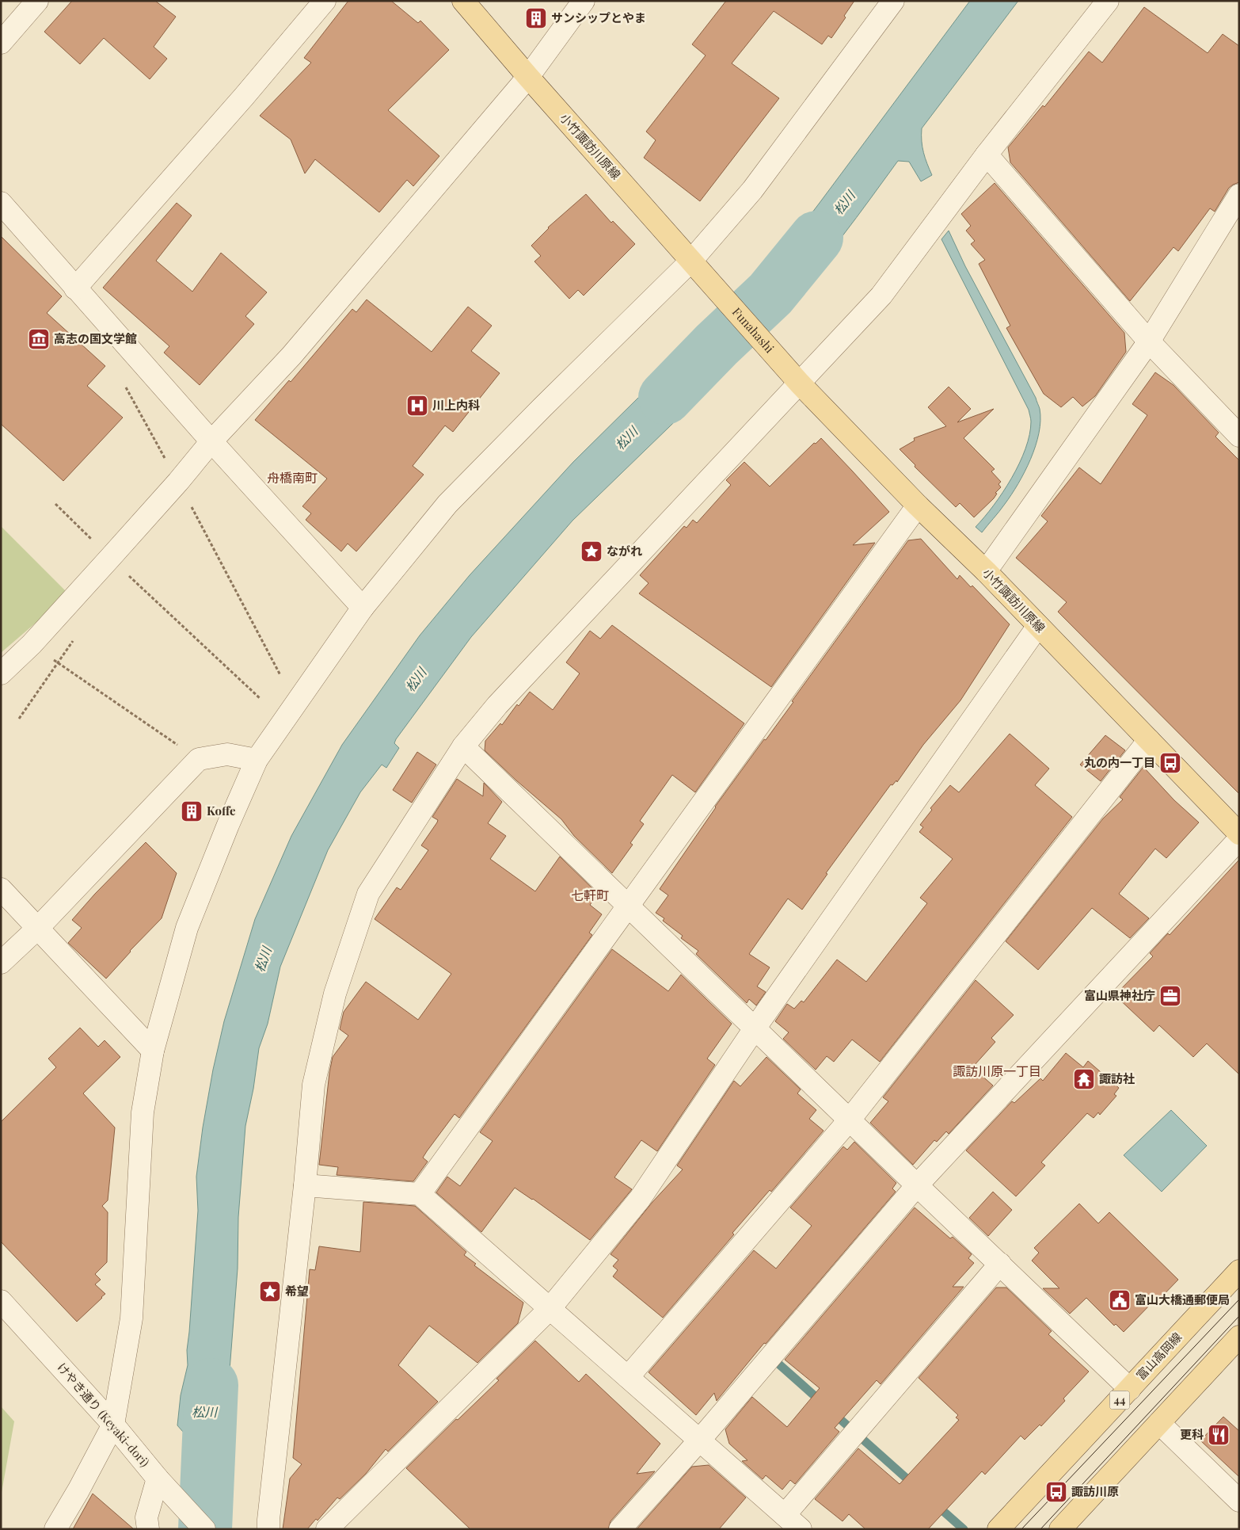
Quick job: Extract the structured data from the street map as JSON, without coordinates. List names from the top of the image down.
{
  "streets": {
    "main road": [
      "小竹諏訪川原線",
      "Funahashi",
      "富山高岡線",
      "44"
    ],
    "street": ["けやき通り (Keyaki-dori)"]
  },
  "crossings": [
    ["小竹諏訪川原線", "Funahashi"]
  ],
  "districts": ["舟橋南町", "七軒町", "諏訪川原一丁目"],
  "water": ["松川"],
  "places": {
    "building": ["サンシップとやま", "Koffe"],
    "museum": ["高志の国文学館"],
    "hospital": ["川上内科"],
    "place": ["ながれ", "希望"],
    "bus stop": ["丸の内一丁目", "諏訪川原"],
    "office": ["富山県神社庁"],
    "temple": ["諏訪社"],
    "public building": ["富山大橋通郵便局"],
    "restaurant": ["更科"]
  }
}
